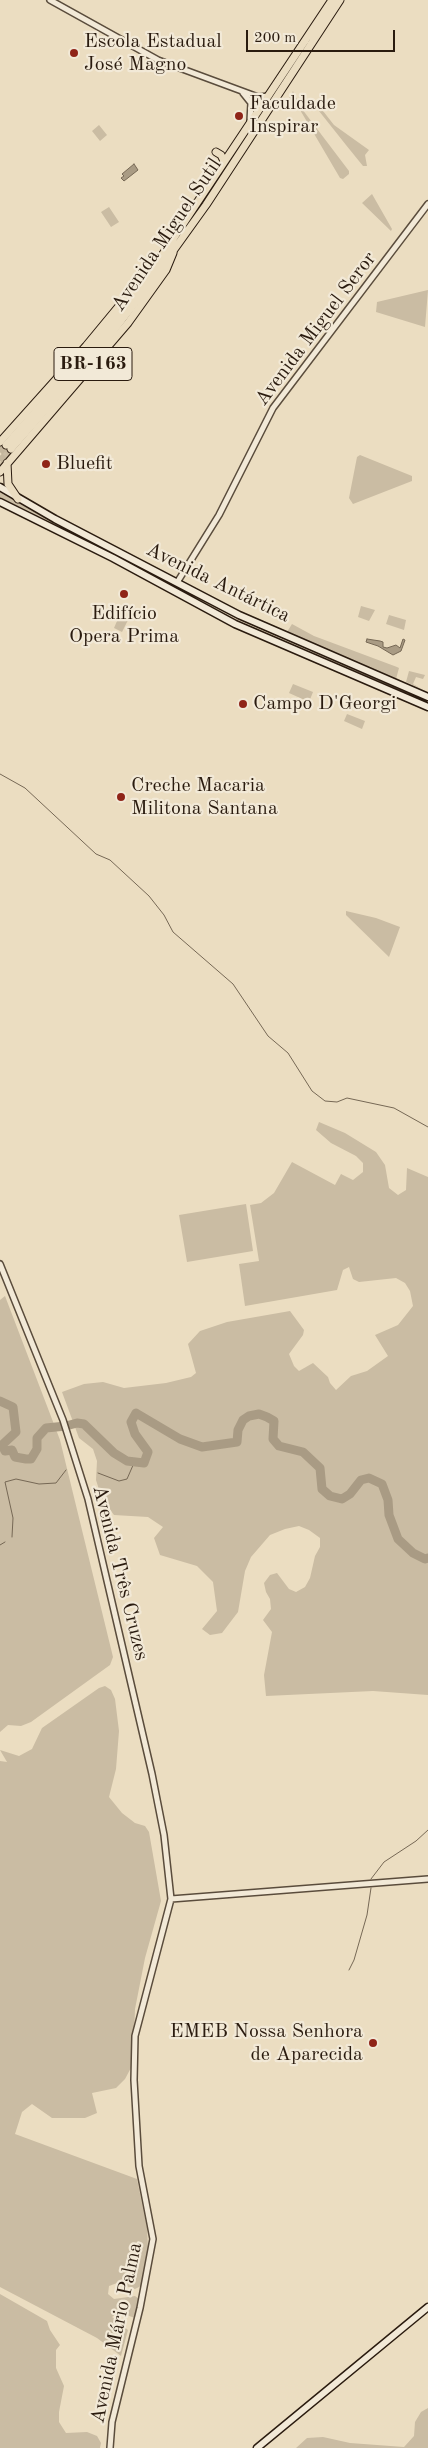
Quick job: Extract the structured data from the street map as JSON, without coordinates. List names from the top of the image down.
{
  "streets": {
    "main road": ["Avenida Miguel Sutil", "BR-163", "Avenida Antártica"],
    "street": ["Avenida Miguel Seror", "Avenida Três Cruzes", "Avenida Mário Palma"]
  },
  "crossings": [
    ["Avenida Miguel Sutil", "BR-163"],
    ["Avenida Miguel Seror", "Avenida Antártica"],
    ["Avenida Três Cruzes", "Avenida Mário Palma"]
  ],
  "places": [
    "Escola Estadual José Magno",
    "Faculdade Inspirar",
    "Bluefit",
    "Edifício Opera Prima",
    "Campo D'Georgi",
    "Creche Macaria Militona Santana",
    "EMEB Nossa Senhora de Aparecida"
  ],
  "scale_bar": "200 m"
}
